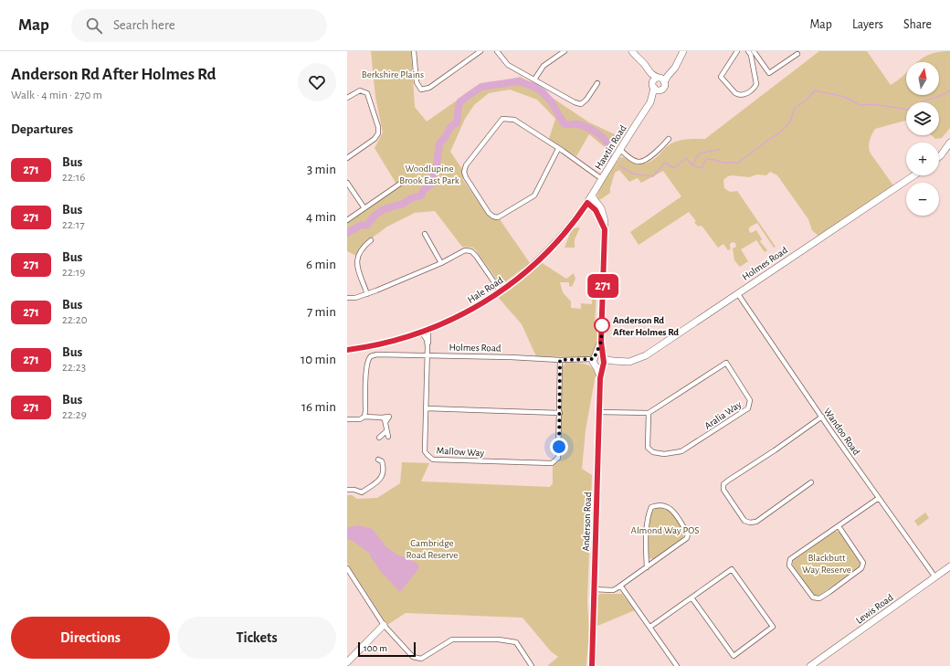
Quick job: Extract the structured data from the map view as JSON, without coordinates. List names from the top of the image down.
{
  "streets": {
    "street": [
      "Hawtin Road",
      "Holmes Road",
      "Hale Road",
      "Aralia Way",
      "Wandoo Road",
      "Mallow Way",
      "Anderson Road",
      "Lewis Road"
    ]
  },
  "crossings": [
    ["Hawtin Road", "Hale Road"],
    ["Holmes Road", "Wandoo Road"],
    ["Holmes Road", "Mallow Way"],
    ["Holmes Road", "Anderson Road"],
    ["Hale Road", "Mallow Way"],
    ["Wandoo Road", "Lewis Road"]
  ],
  "parks": [
    "Berkshire Plains",
    "Woodlupine Brook East Park",
    "Almond Way POS",
    "Cambridge Road Reserve",
    "Blackbutt Way Reserve"
  ],
  "places": ["Anderson Rd After Holmes Rd"],
  "lines": ["bus line 271"],
  "scale_bar": "100 m",
  "north": "top",
  "page": {
    "header": "Map",
    "search": "Search here",
    "nav": ["Map", "Layers", "Share"],
    "heading": [
      ["Anderson Rd After Holmes Rd", "Walk · 4 min · 270 m"],
      "Departures"
    ],
    "on_map": "271",
    "map_buttons": ["+", "−"],
    "list": [
      {
        "mark": "271",
        "name": "Bus",
        "note": "22:16",
        "value": "3 min"
      },
      {
        "mark": "271",
        "name": "Bus",
        "note": "22:17",
        "value": "4 min"
      },
      {
        "mark": "271",
        "name": "Bus",
        "note": "22:19",
        "value": "6 min"
      },
      {
        "mark": "271",
        "name": "Bus",
        "note": "22:20",
        "value": "7 min"
      },
      {
        "mark": "271",
        "name": "Bus",
        "note": "22:23",
        "value": "10 min"
      },
      {
        "mark": "271",
        "name": "Bus",
        "note": "22:29",
        "value": "16 min"
      }
    ],
    "buttons": ["Directions", "Tickets"],
    "scale": "100 m"
  }
}
